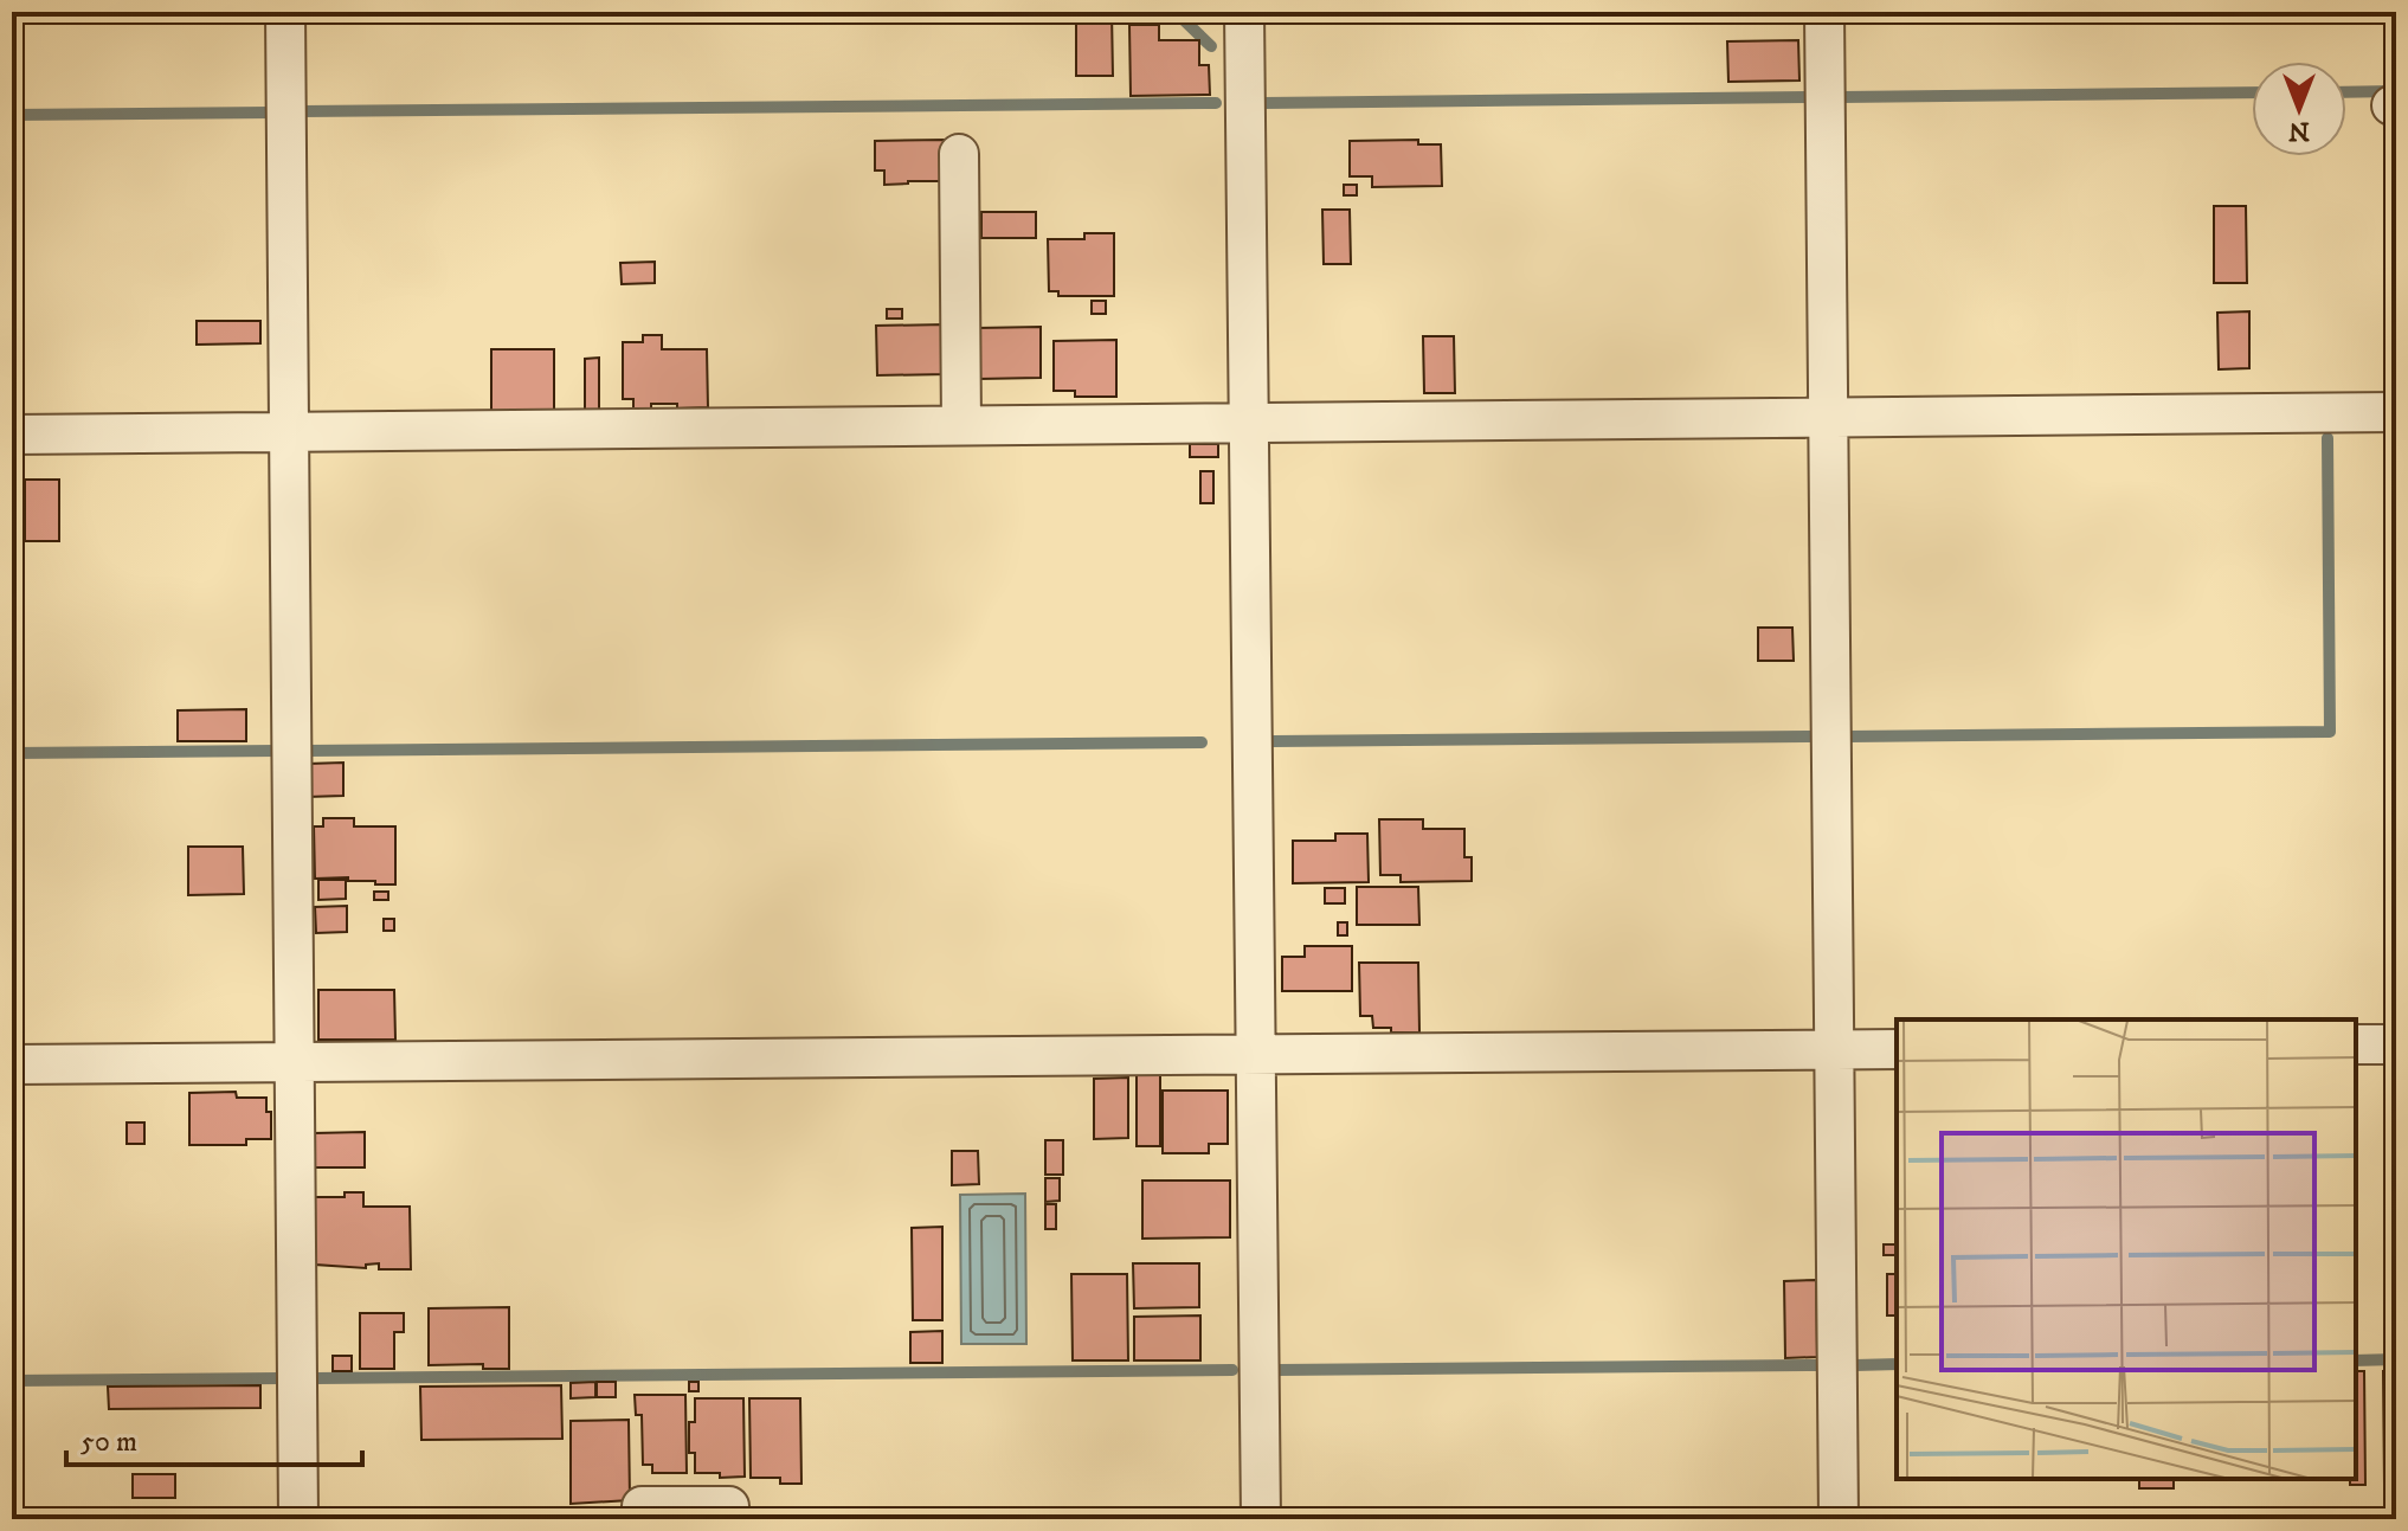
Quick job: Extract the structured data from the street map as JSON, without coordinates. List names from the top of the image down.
{
  "scale_bar": "50 m",
  "north": "bottom"
}
